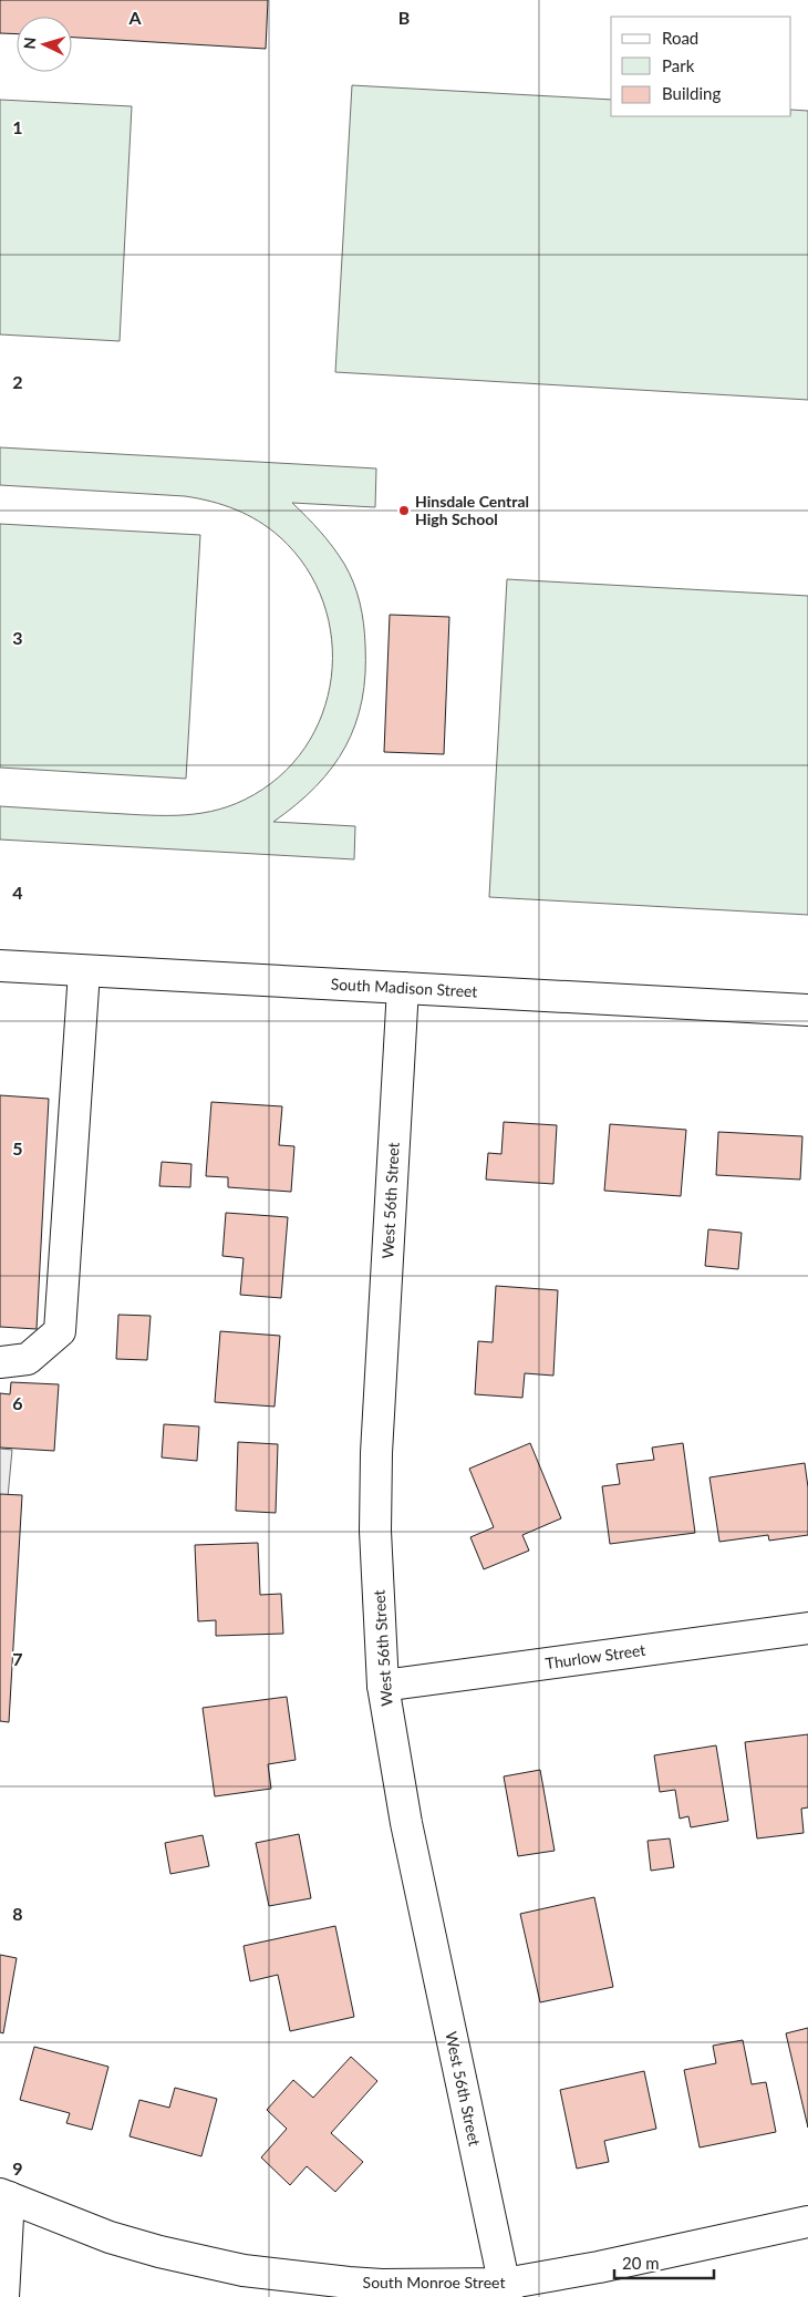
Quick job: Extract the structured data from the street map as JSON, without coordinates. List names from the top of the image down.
{
  "streets": {
    "street": [
      "South Madison Street",
      "West 56th Street",
      "Thurlow Street",
      "South Monroe Street"
    ]
  },
  "crossings": [
    ["South Madison Street", "West 56th Street"],
    ["West 56th Street", "Thurlow Street"],
    ["West 56th Street", "South Monroe Street"]
  ],
  "places": ["Hinsdale Central High School"],
  "legend": ["Road", "Park", "Building"],
  "scale_bar": "20 m",
  "north": "left",
  "grid": {
    "columns": ["A", "B"],
    "rows": [
      "1",
      "2",
      "3",
      "4",
      "5",
      "6",
      "7",
      "8",
      "9"
    ]
  }
}
